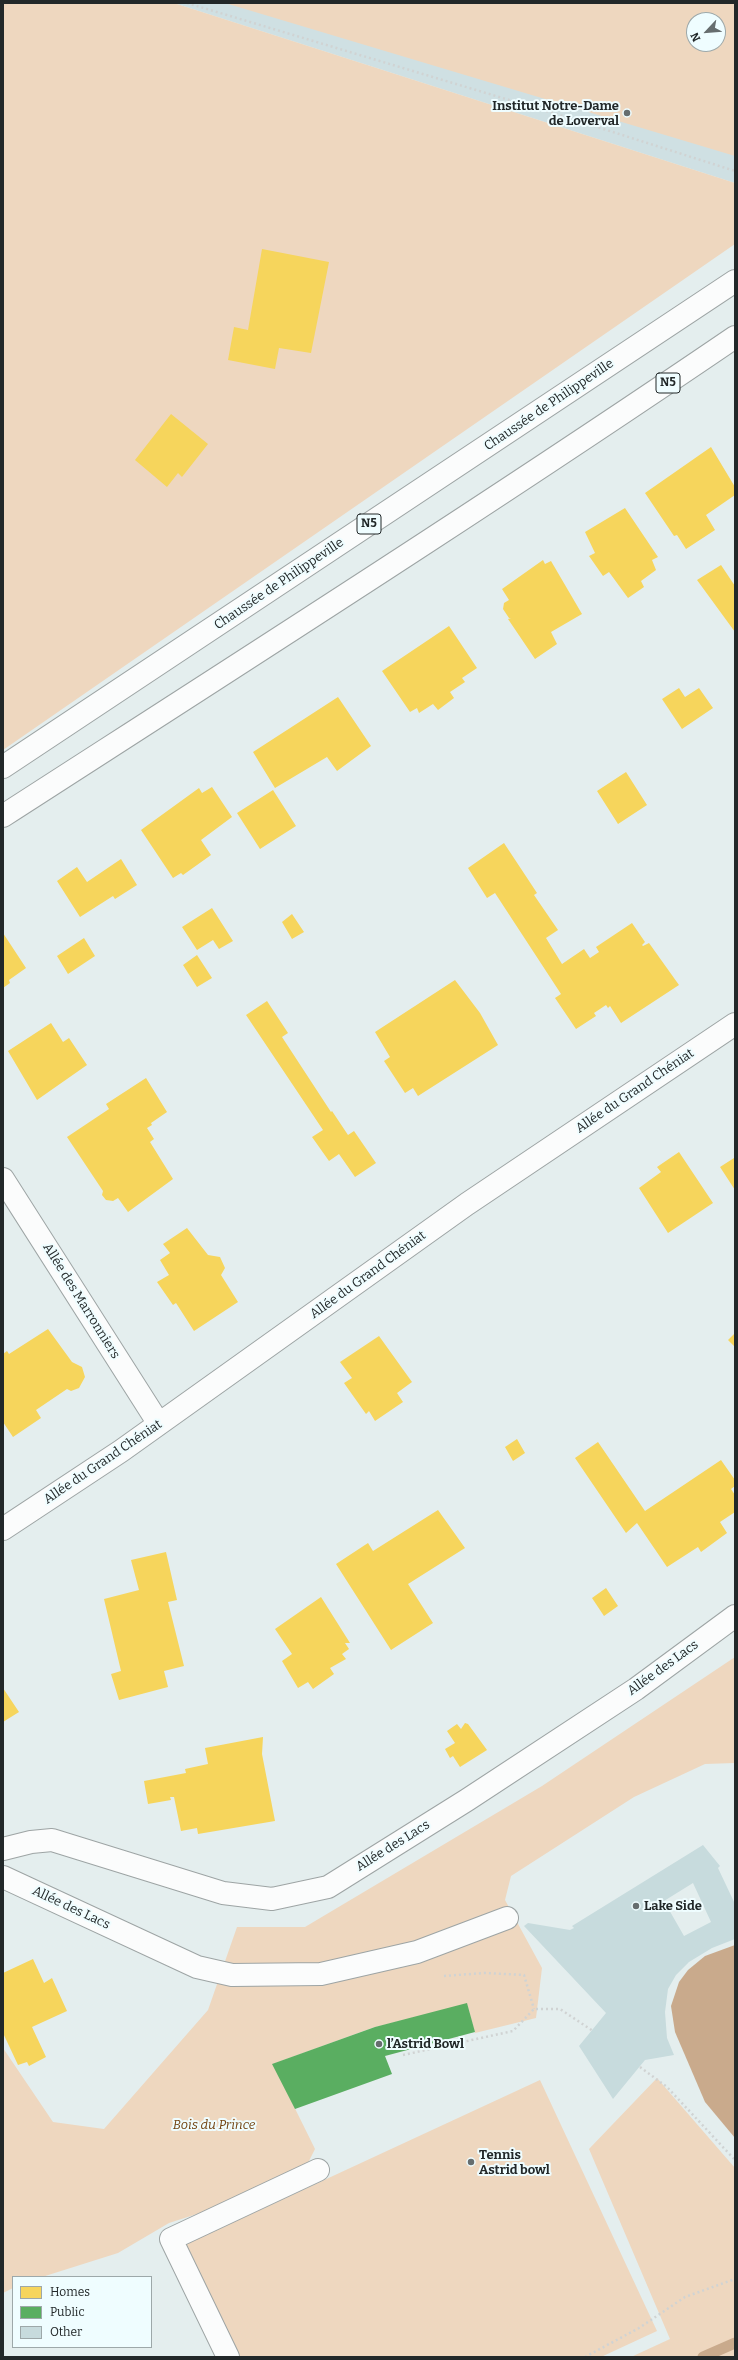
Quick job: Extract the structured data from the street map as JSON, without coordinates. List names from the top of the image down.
{
  "streets": {
    "street": [
      "N5",
      "Chaussée de Philippeville",
      "Allée du Grand Chéniat",
      "Allée des Marronniers",
      "Allée des Lacs"
    ]
  },
  "crossings": [
    ["Allée du Grand Chéniat", "Allée des Marronniers"]
  ],
  "parks": ["Bois du Prince"],
  "places": [
    "Institut Notre-Dame de Loverval",
    "Lake Side",
    "l’Astrid Bowl",
    "Tennis Astrid bowl"
  ],
  "legend": ["Homes", "Public", "Other"],
  "north": "bottom left"
}
